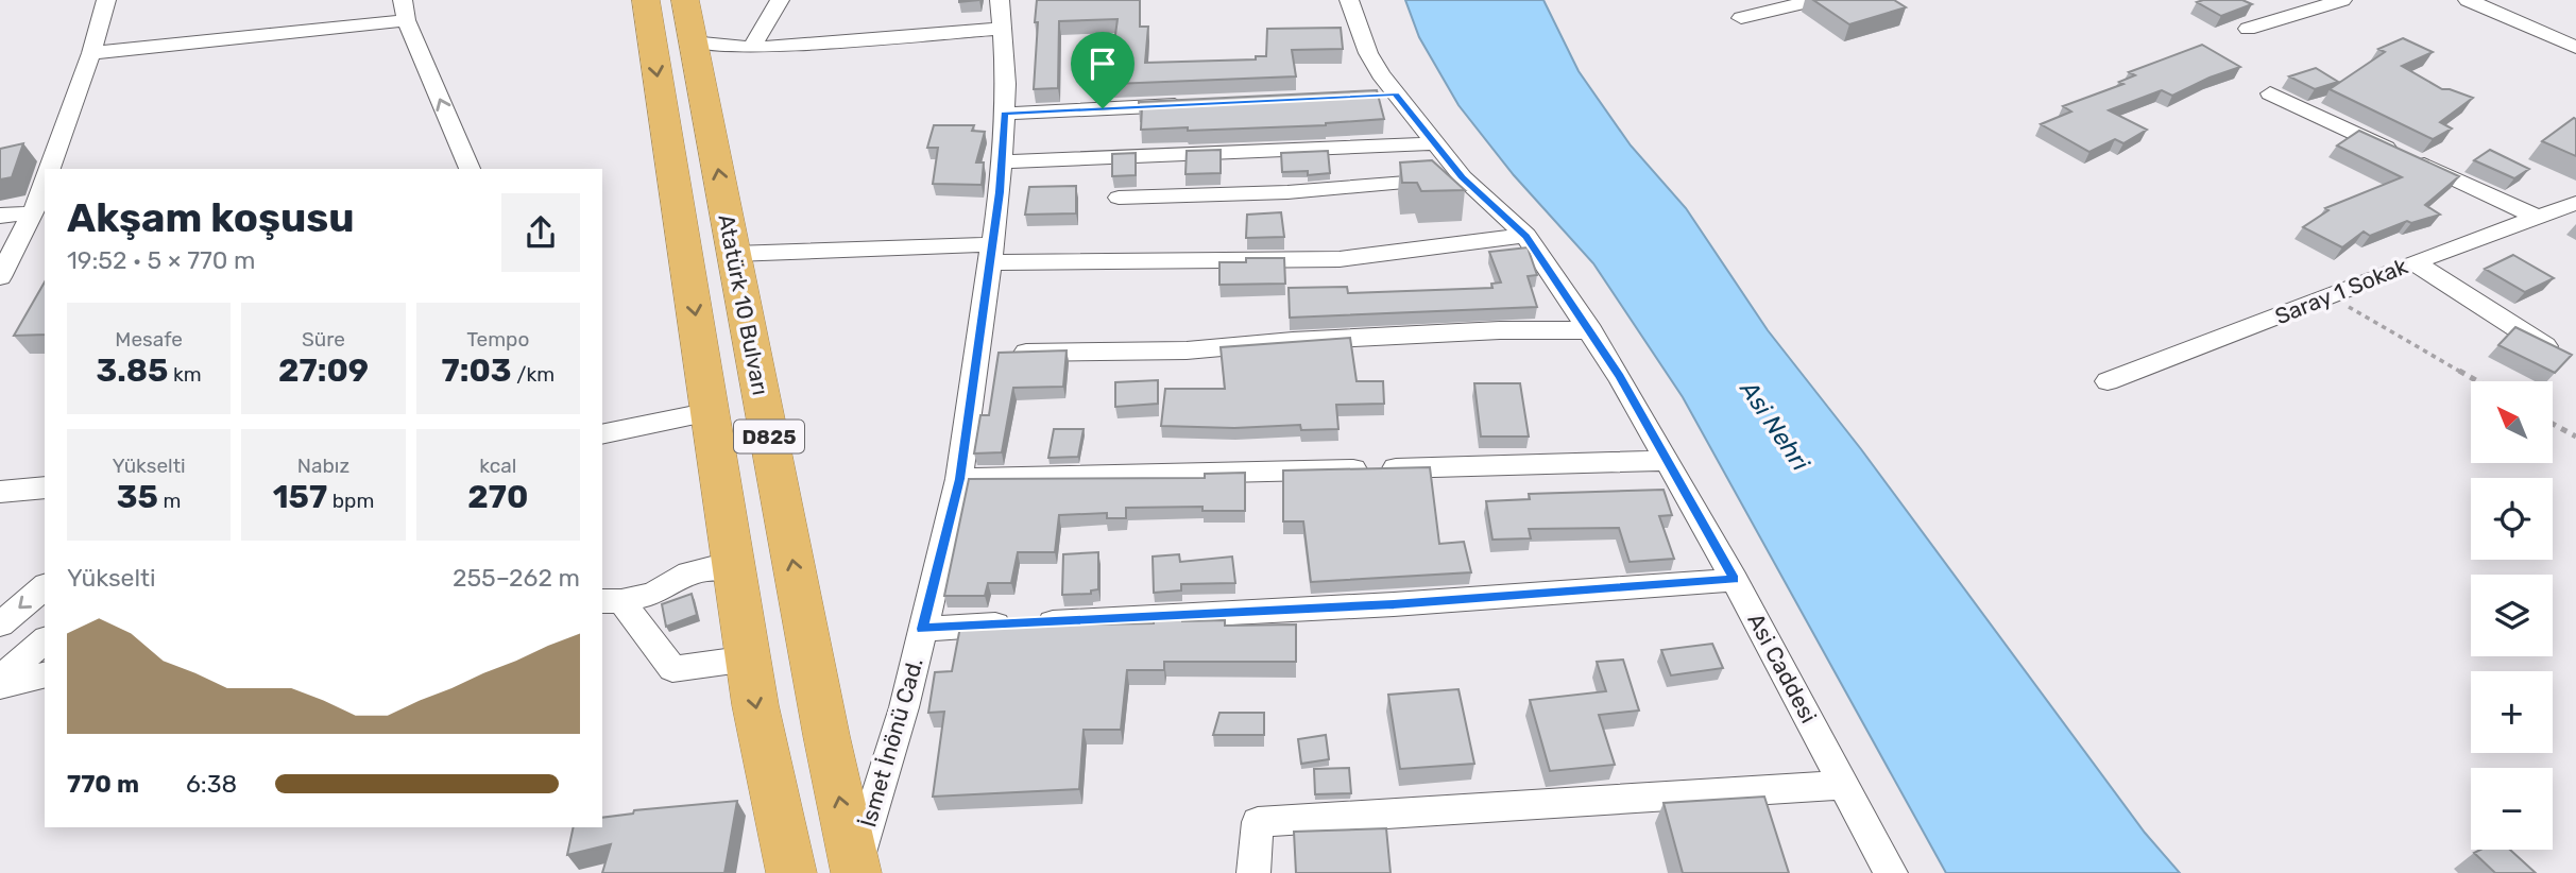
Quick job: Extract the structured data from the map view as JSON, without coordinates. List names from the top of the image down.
{
  "streets": {
    "highway": ["Atatürk 10 Bulvarı", "D825"],
    "street": ["Saray 1 Sokak", "Asi Caddesi", "İsmet İnönü Cad."]
  },
  "crossings": [
    ["Atatürk 10 Bulvarı", "İsmet İnönü Cad."]
  ],
  "water": ["Asi Nehri"],
  "north": "top left",
  "page": {
    "heading": ["Akşam koşusu", "19:52 · 5 × 770 m"],
    "stats": [
      ["Mesafe", "3.85 km"],
      ["Süre", "27:09"],
      ["Tempo", "7:03 /km"],
      ["Yükselti", "35 m"],
      ["Nabız", "157 bpm"],
      ["kcal", "270"]
    ],
    "map_buttons": ["+", "−"],
    "chart": ["Yükselti", "255–262 m"],
    "list": [
      {
        "name": "770 m",
        "note": "6:38"
      }
    ]
  }
}
